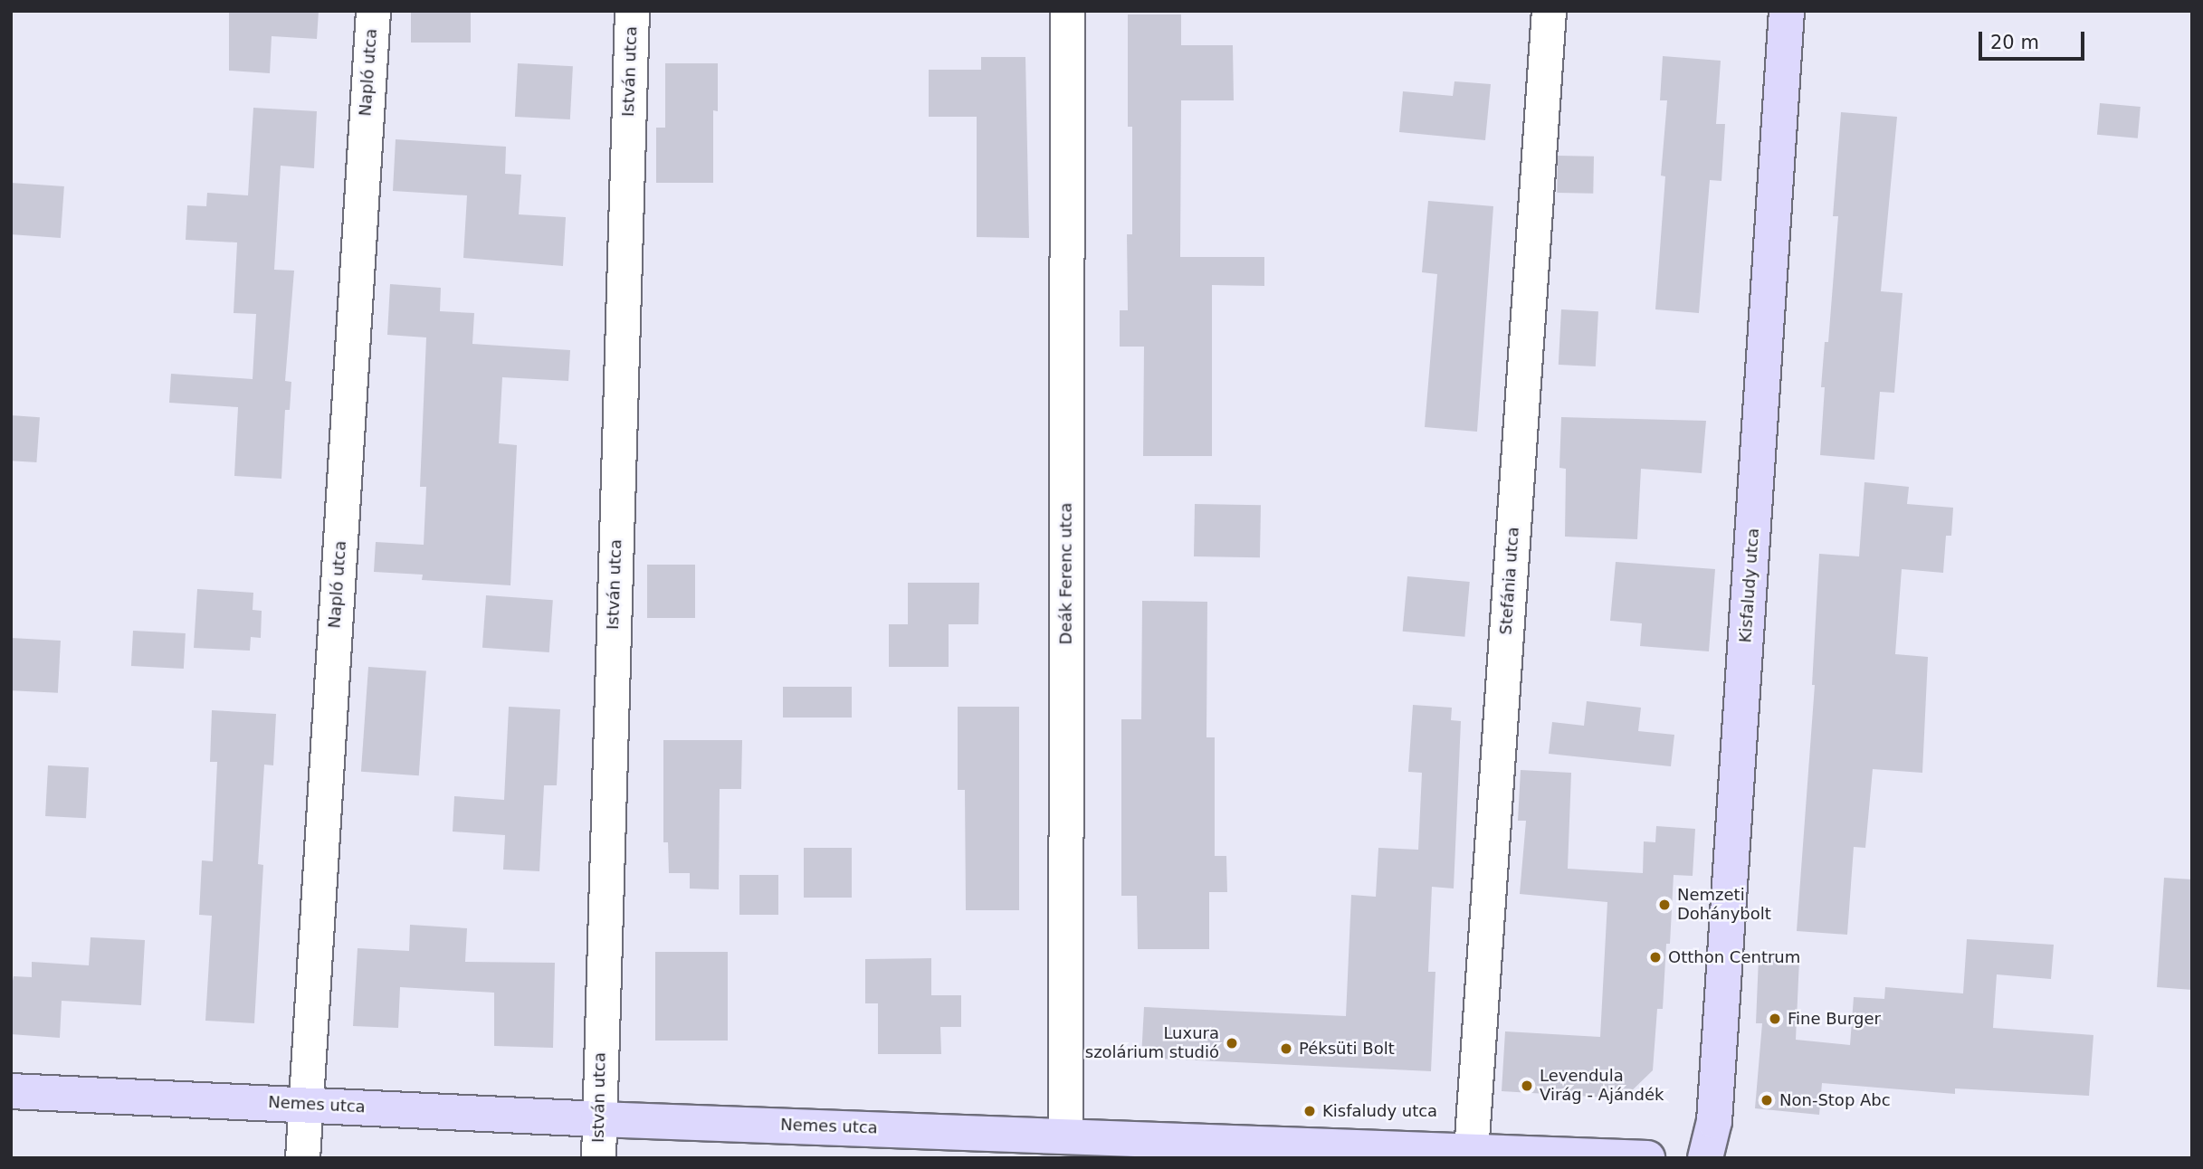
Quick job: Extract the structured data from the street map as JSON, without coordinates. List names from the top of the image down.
{
  "streets": {
    "street": [
      "István utca",
      "Napló utca",
      "Deák Ferenc utca",
      "Stefánia utca",
      "Kisfaludy utca",
      "Nemes utca"
    ]
  },
  "crossings": [
    ["István utca", "Nemes utca"],
    ["Napló utca", "Nemes utca"],
    ["Deák Ferenc utca", "Nemes utca"],
    ["Stefánia utca", "Nemes utca"]
  ],
  "places": [
    "Nemzeti Dohánybolt",
    "Otthon Centrum",
    "Fine Burger",
    "Luxura szolárium studió",
    "Péksüti Bolt",
    "Levendula Virág - Ajándék",
    "Non-Stop Abc",
    "Kisfaludy utca"
  ],
  "scale_bar": "20 m"
}
